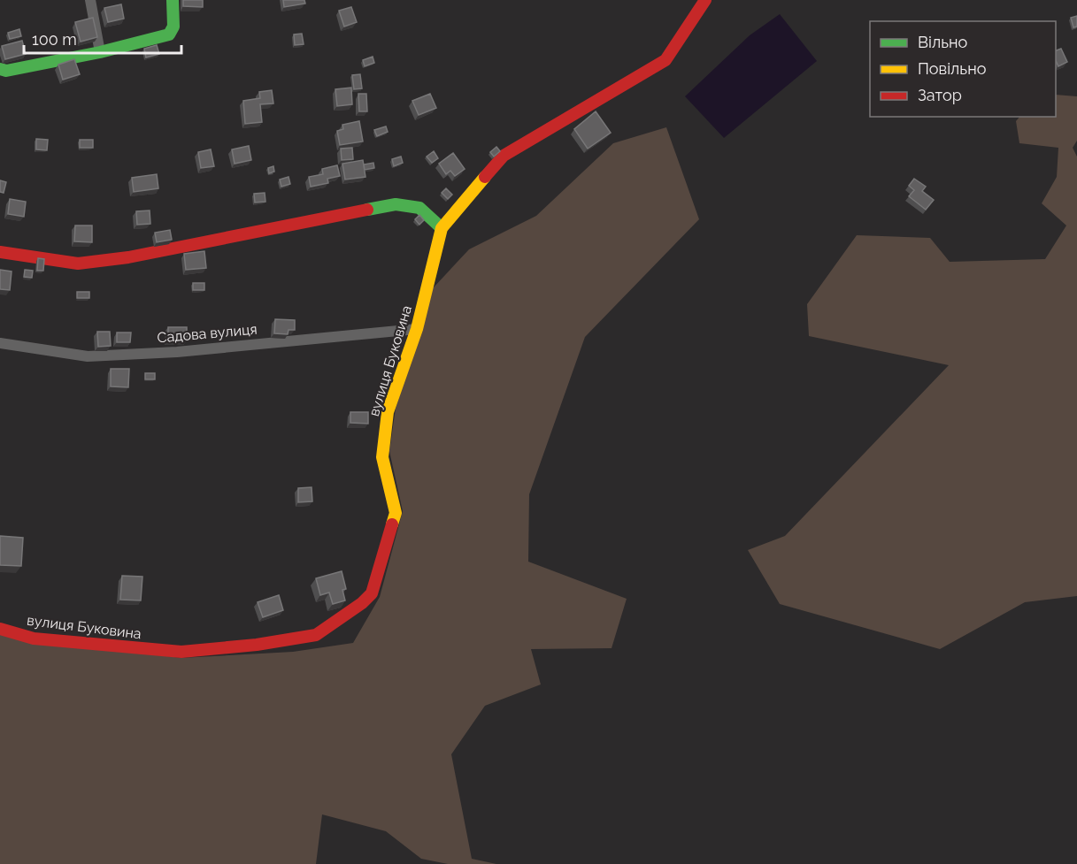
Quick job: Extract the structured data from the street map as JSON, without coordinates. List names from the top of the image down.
{
  "streets": {
    "street": ["Садова вулиця", "вулиця Буковина"]
  },
  "crossings": [
    ["Садова вулиця", "вулиця Буковина"]
  ],
  "legend": ["Вільно", "Повільно", "Затор"],
  "scale_bar": "100 m"
}
